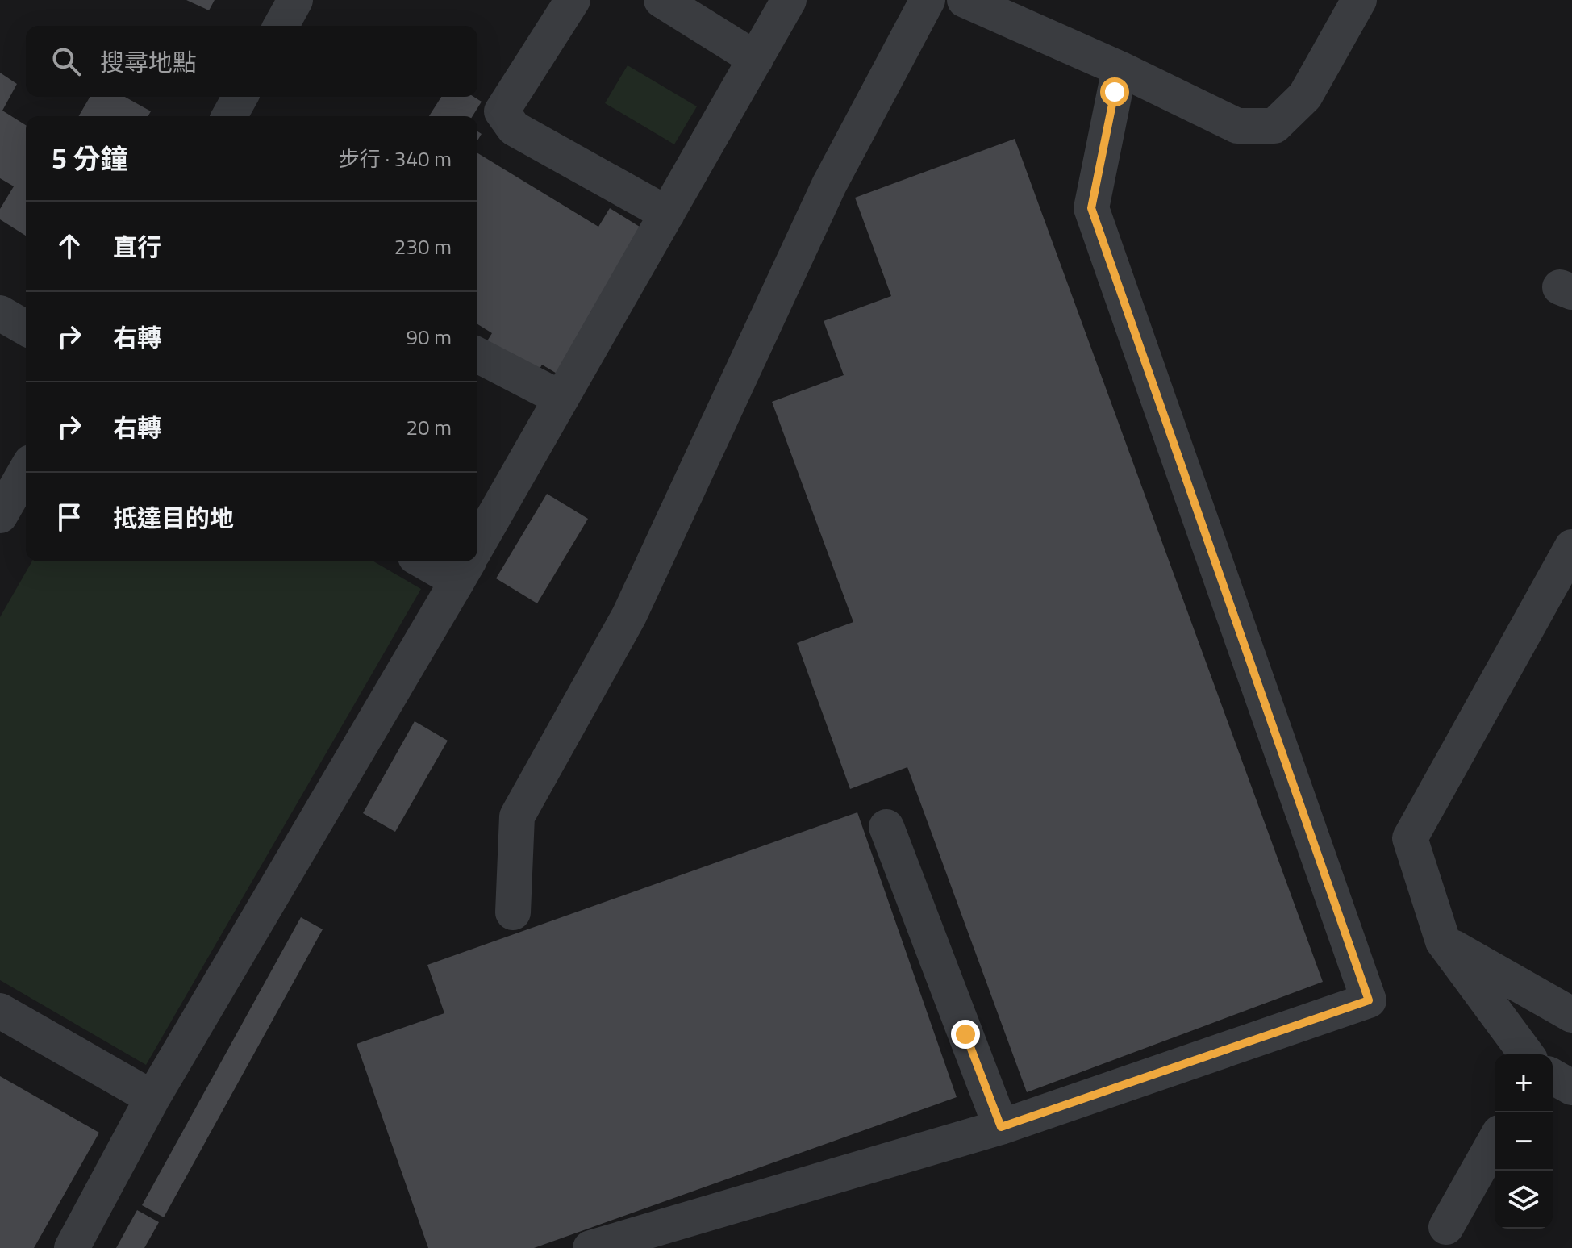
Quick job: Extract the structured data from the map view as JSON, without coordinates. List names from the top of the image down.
{
  "page": {
    "search": "搜尋地點",
    "heading": ["5 分鐘", "步行 · 340 m"],
    "list": [
      ["直行", "230 m"],
      ["右轉", "90 m"],
      ["右轉", "20 m"],
      "抵達目的地"
    ],
    "map_buttons": ["+", "−"]
  }
}
